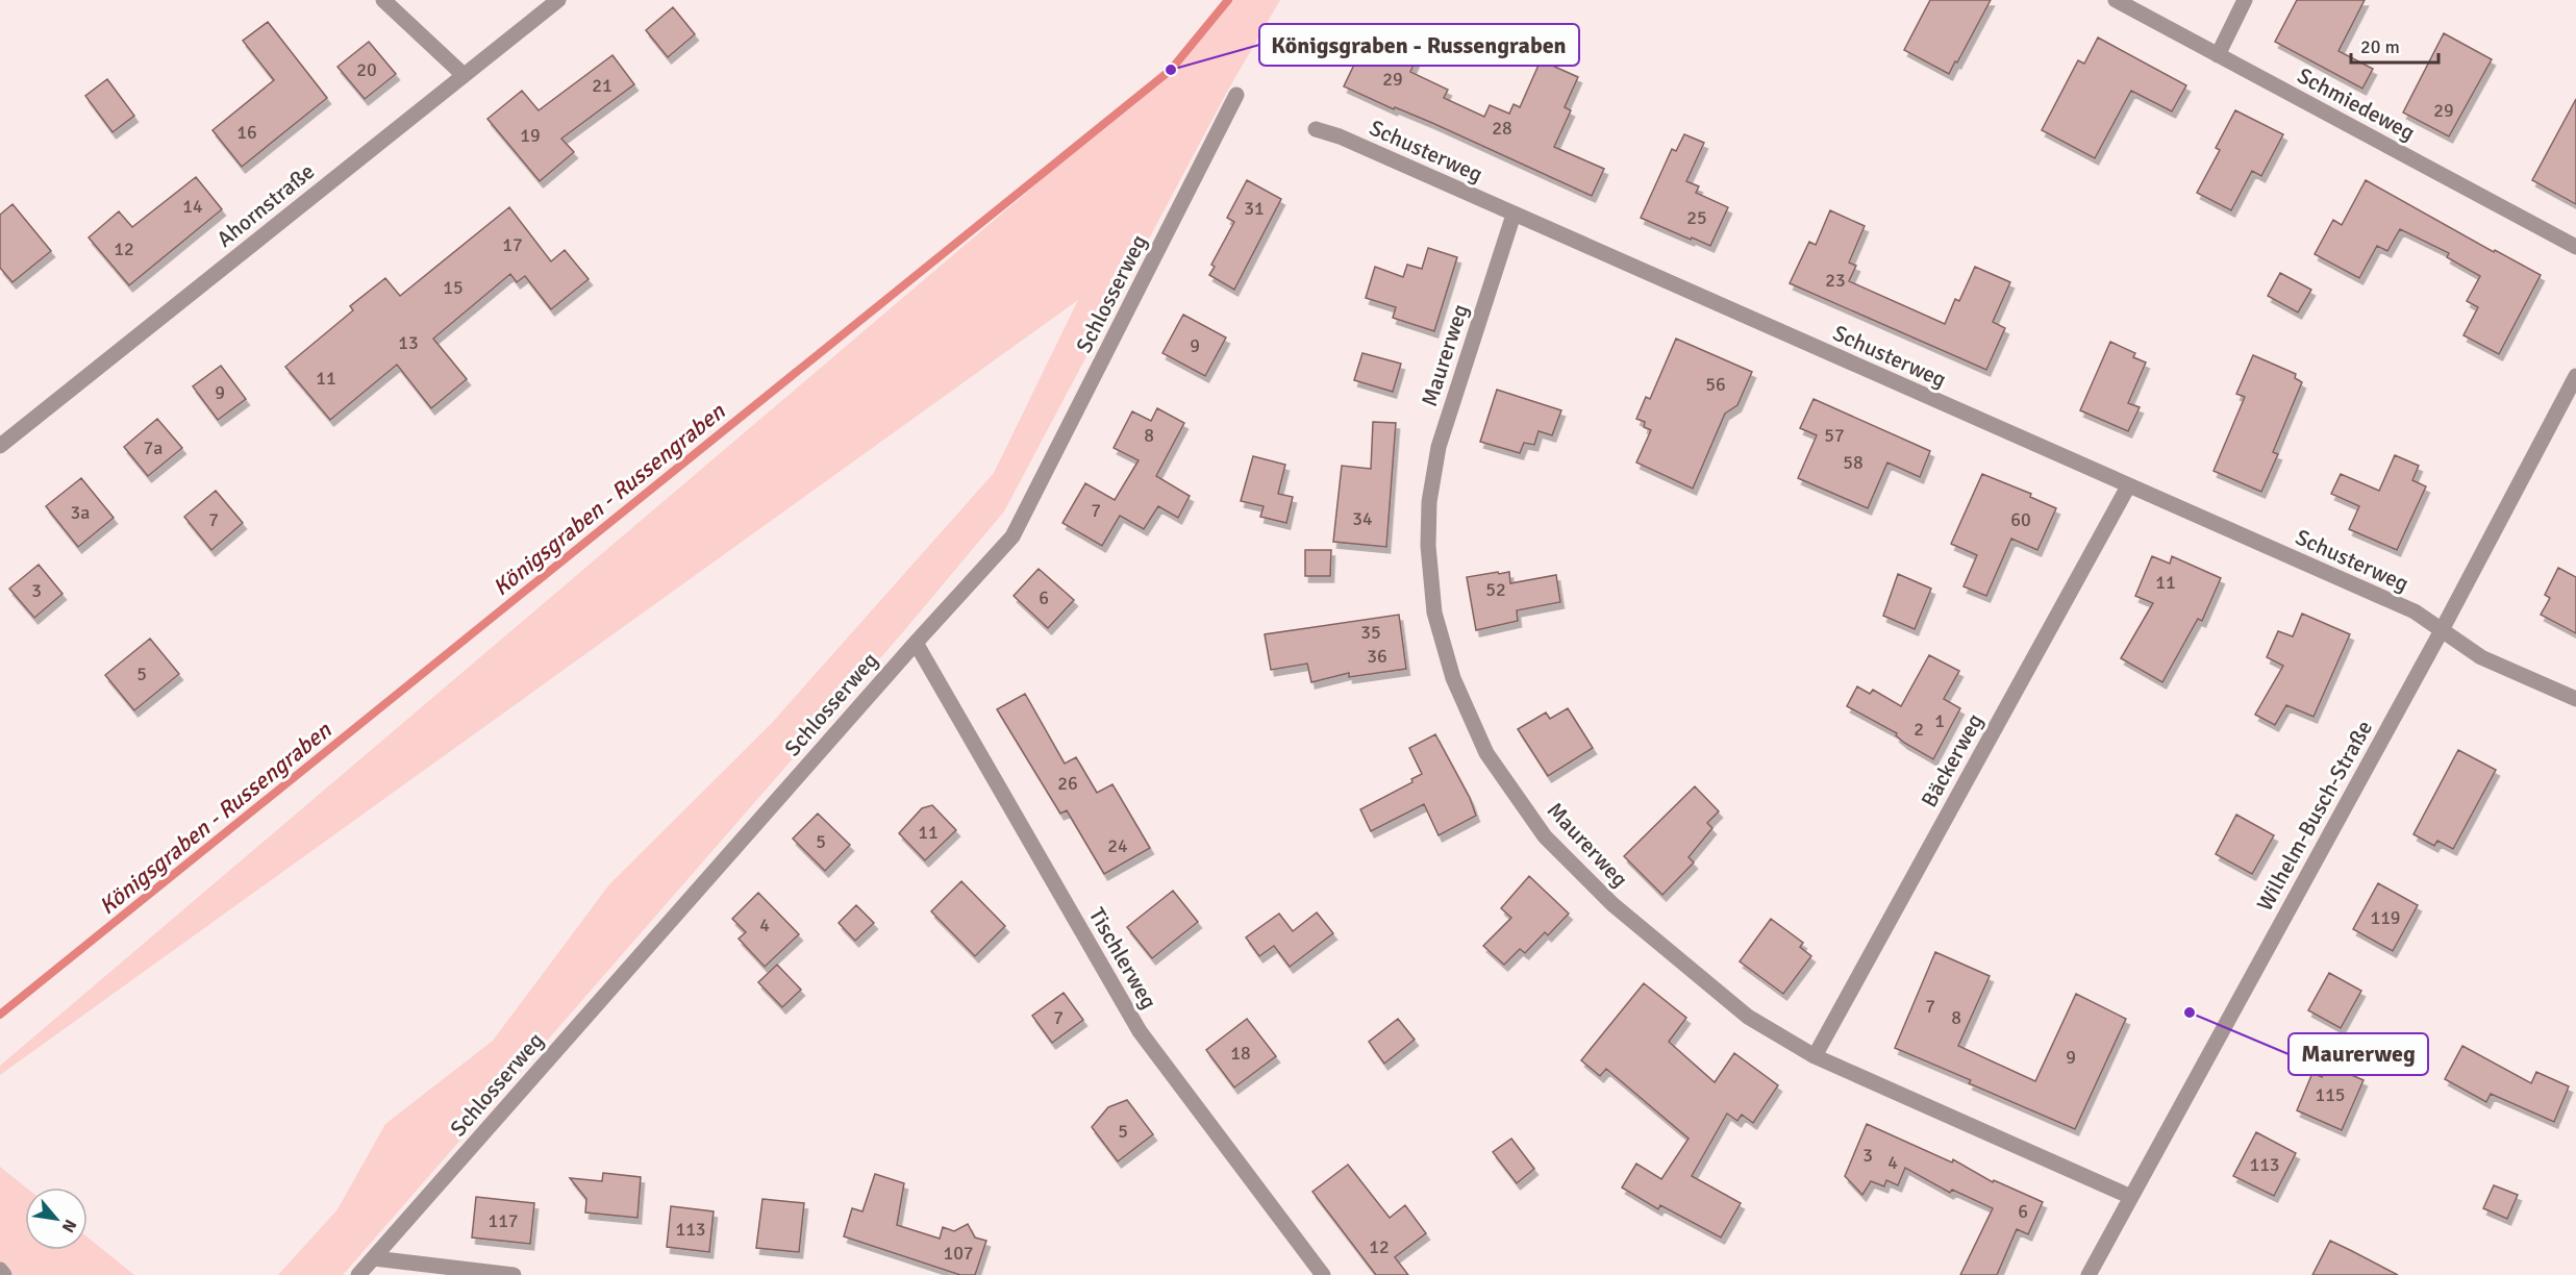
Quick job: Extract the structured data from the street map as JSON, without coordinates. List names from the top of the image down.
{
  "streets": {
    "street": [
      "Schmiedeweg",
      "Schusterweg",
      "Ahornstraße",
      "Schlosserweg",
      "Maurerweg",
      "Bäckerweg",
      "Wilhelm-Busch-Straße",
      "Tischlerweg"
    ]
  },
  "crossings": [
    ["Schusterweg", "Maurerweg"],
    ["Schusterweg", "Bäckerweg"],
    ["Schusterweg", "Wilhelm-Busch-Straße"],
    ["Schlosserweg", "Tischlerweg"],
    ["Maurerweg", "Bäckerweg"],
    ["Maurerweg", "Wilhelm-Busch-Straße"]
  ],
  "water": ["Königsgraben - Russengraben"],
  "places": ["Königsgraben - Russengraben", "Maurerweg"],
  "house_numbers": [
    "20",
    "29",
    "21",
    "29",
    "28",
    "16",
    "19",
    "14",
    "31",
    "25",
    "17",
    "12",
    "23",
    "15",
    "13",
    "9",
    "11",
    "56",
    "9",
    "8",
    "57",
    "7a",
    "58",
    "7",
    "3a",
    "34",
    "7",
    "60",
    "11",
    "52",
    "3",
    "6",
    "35",
    "36",
    "5",
    "1",
    "2",
    "26",
    "11",
    "5",
    "24",
    "119",
    "4",
    "7",
    "7",
    "8",
    "18",
    "9",
    "115",
    "5",
    "3",
    "4",
    "113",
    "6",
    "117",
    "113",
    "12",
    "107"
  ],
  "scale_bar": "20 m",
  "north": "bottom right"
}
